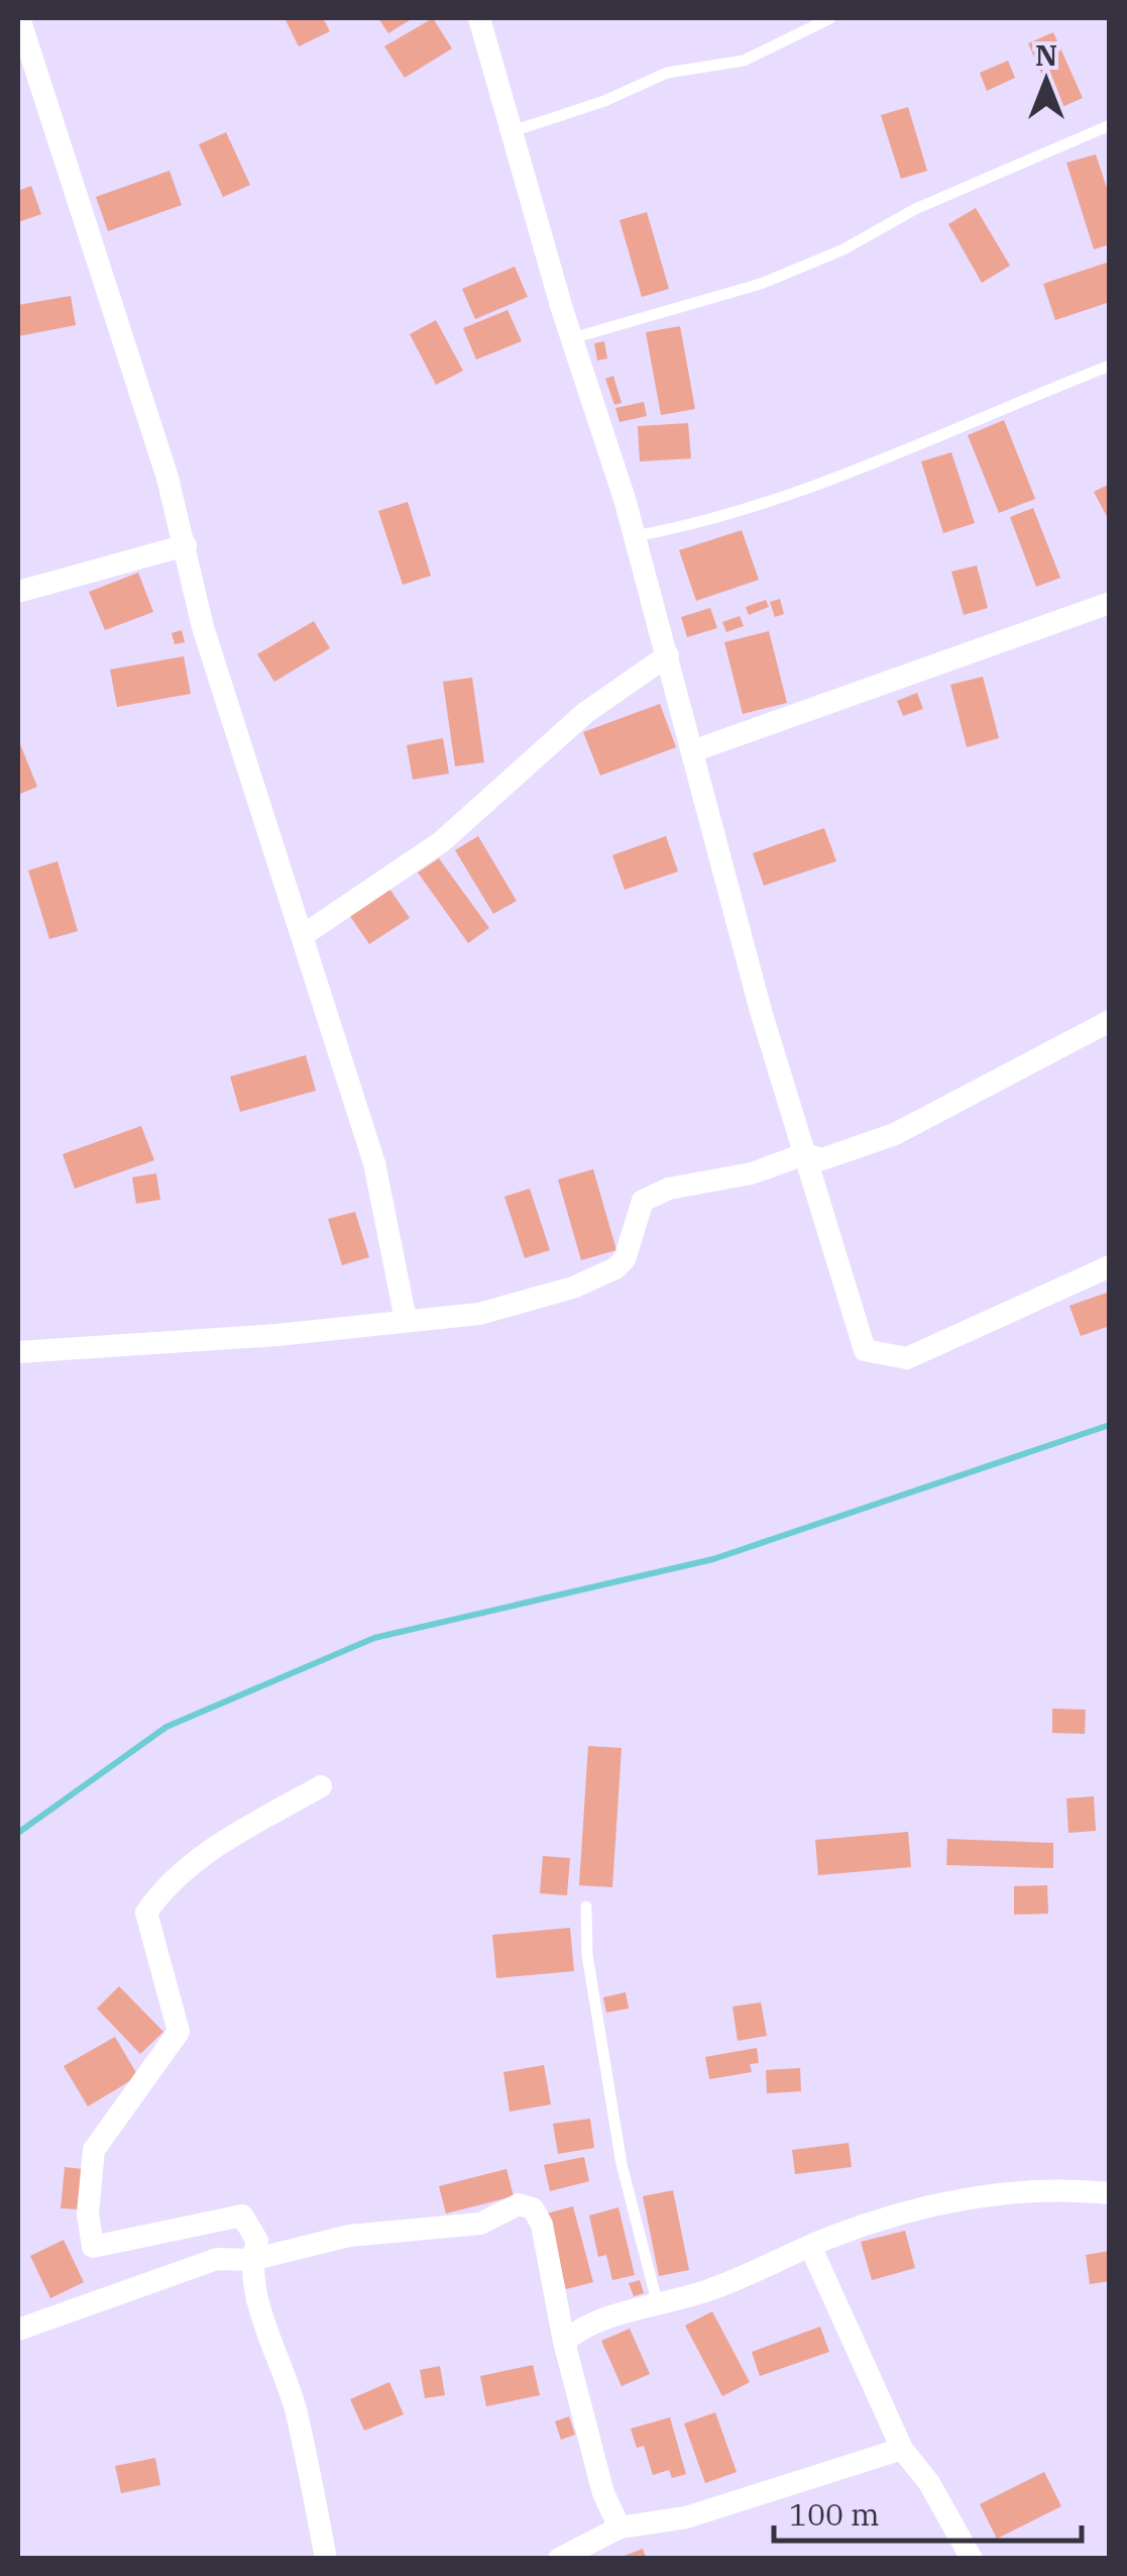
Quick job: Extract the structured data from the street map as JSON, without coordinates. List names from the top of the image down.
{
  "scale_bar": "100 m",
  "north": "top"
}
